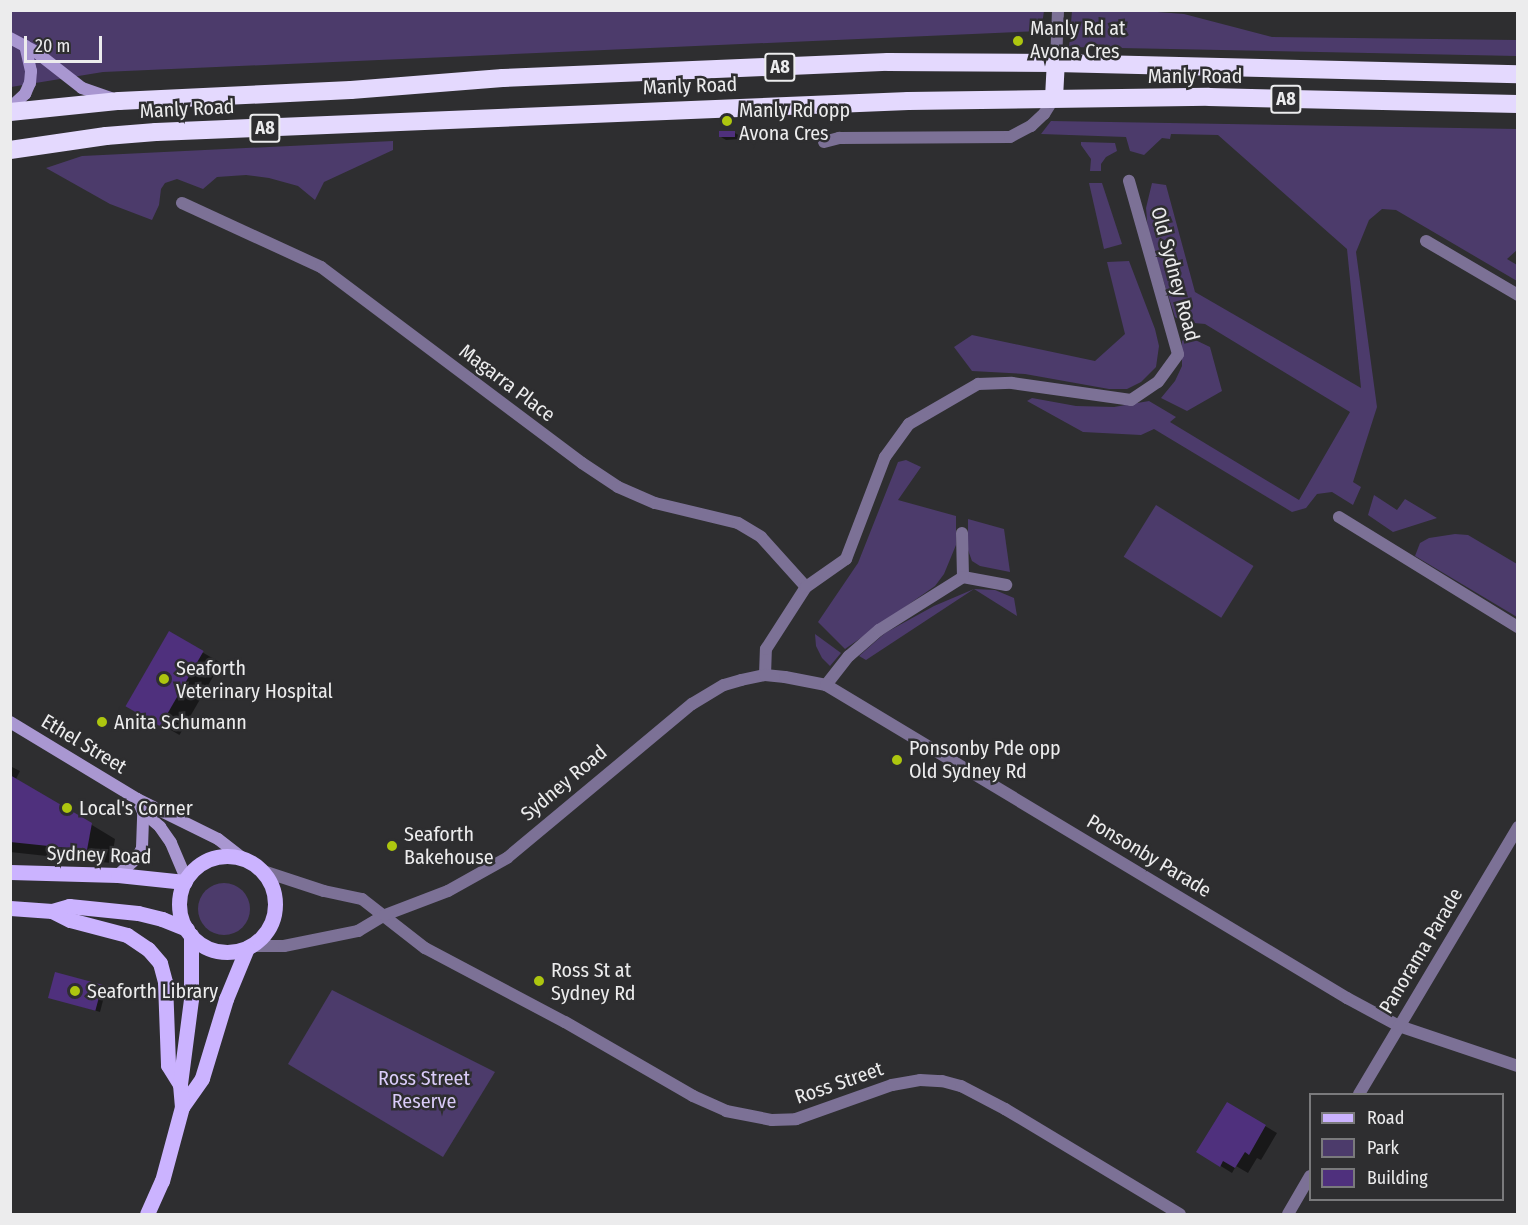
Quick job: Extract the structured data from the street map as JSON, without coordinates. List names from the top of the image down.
{
  "streets": {
    "highway": ["A8", "Manly Road"],
    "main road": ["Sydney Road"],
    "street": [
      "Old Sydney Road",
      "Magarra Place",
      "Ethel Street",
      "Ponsonby Parade",
      "Panorama Parade",
      "Ross Street"
    ]
  },
  "crossings": [
    ["Old Sydney Road", "Magarra Place"],
    ["Old Sydney Road", "Sydney Road"],
    ["Old Sydney Road", "Ponsonby Parade"],
    ["Ethel Street", "Sydney Road"],
    ["Sydney Road", "Ponsonby Parade"],
    ["Sydney Road", "Ross Street"],
    ["Ponsonby Parade", "Panorama Parade"]
  ],
  "parks": ["Ross Street Reserve"],
  "places": [
    "Manly Rd at Avona Cres",
    "Manly Rd opp Avona Cres",
    "Seaforth Veterinary Hospital",
    "Anita Schumann",
    "Ponsonby Pde opp Old Sydney Rd",
    "Local's Corner",
    "Seaforth Bakehouse",
    "Ross St at Sydney Rd",
    "Seaforth Library"
  ],
  "legend": ["Road", "Park", "Building"],
  "scale_bar": "20 m"
}
